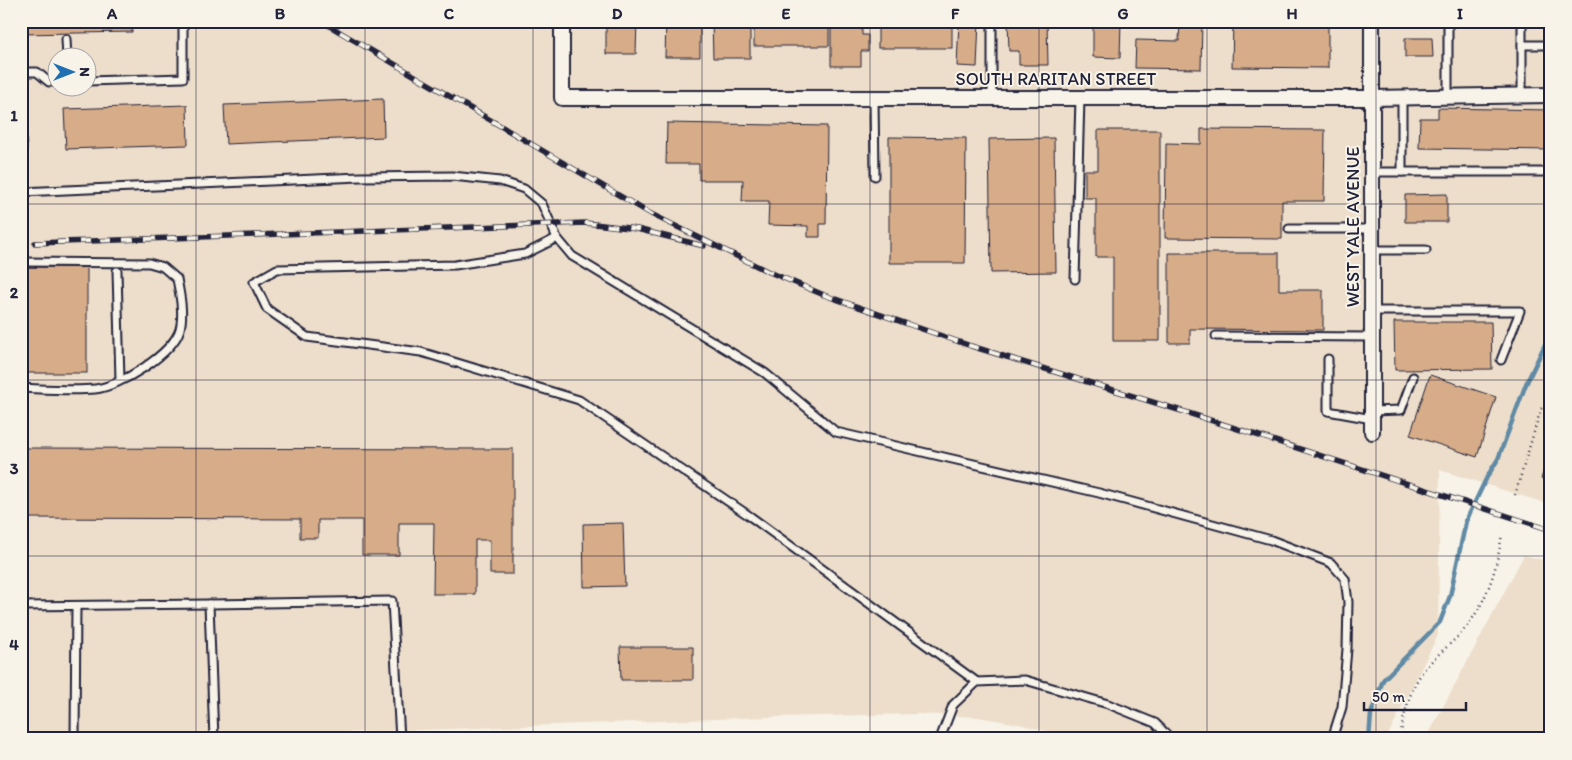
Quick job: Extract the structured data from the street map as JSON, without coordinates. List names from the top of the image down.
{
  "streets": {
    "street": ["SOUTH RARITAN STREET", "WEST YALE AVENUE"]
  },
  "crossings": [
    ["SOUTH RARITAN STREET", "WEST YALE AVENUE"]
  ],
  "scale_bar": "50 m",
  "north": "right",
  "grid": {
    "columns": [
      "A",
      "B",
      "C",
      "D",
      "E",
      "F",
      "G",
      "H",
      "I"
    ],
    "rows": [
      "1",
      "2",
      "3",
      "4"
    ]
  }
}
